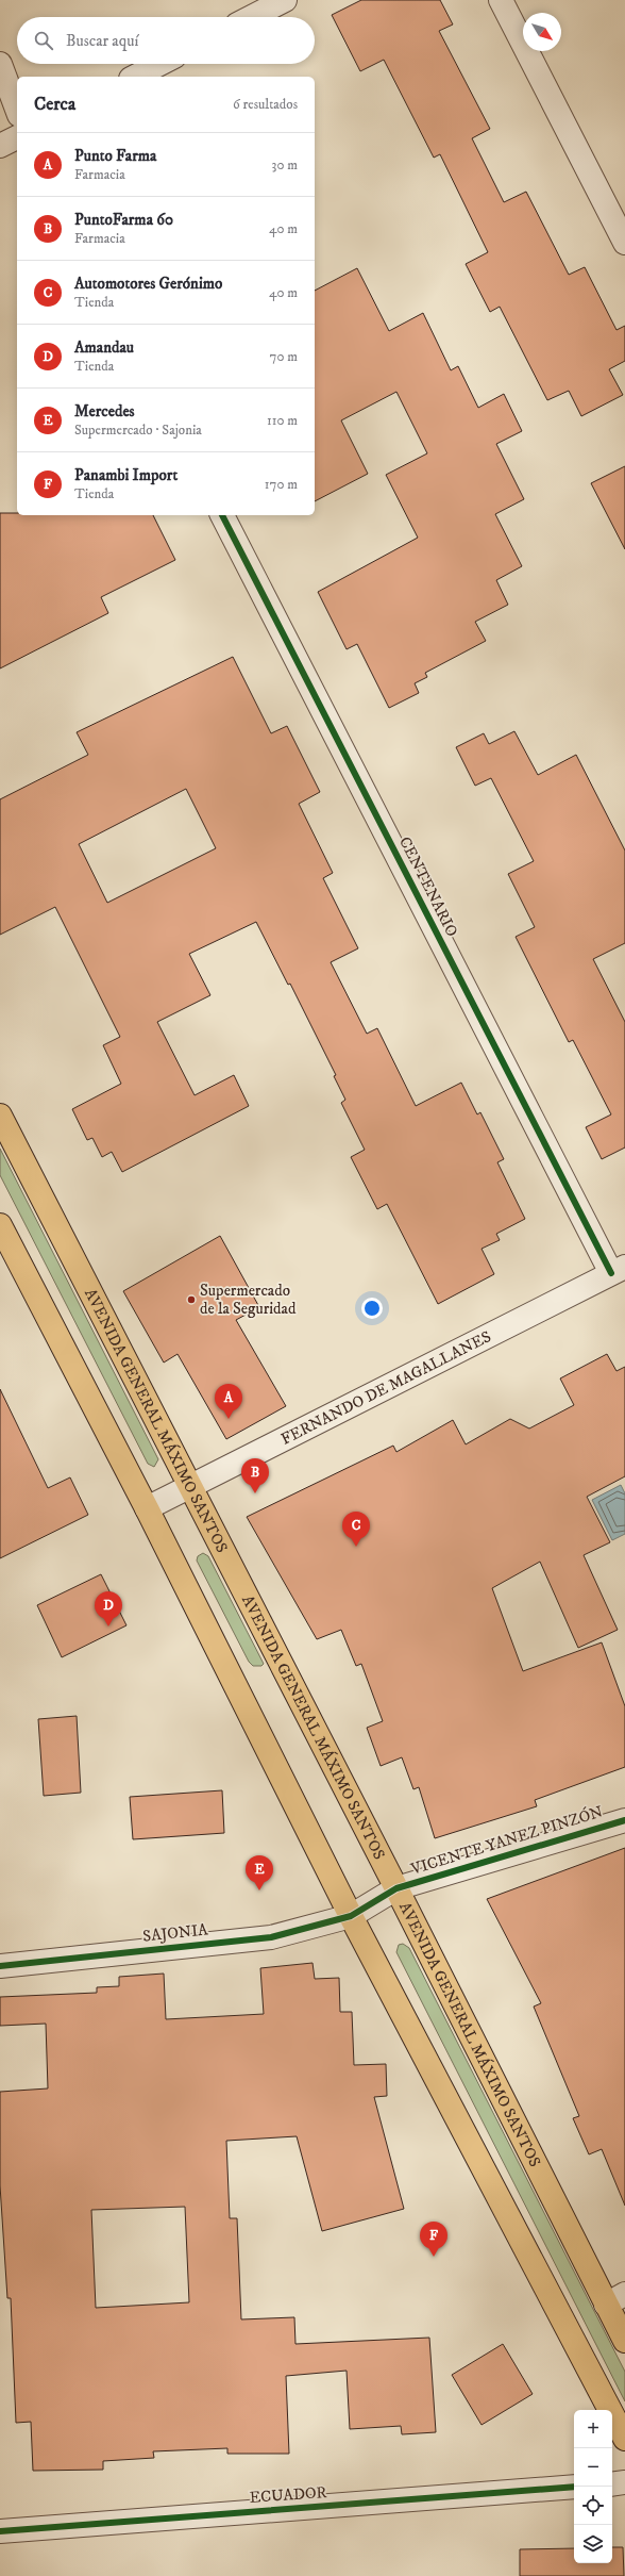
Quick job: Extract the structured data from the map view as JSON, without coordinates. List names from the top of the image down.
{
  "streets": {
    "main road": ["AVENIDA GENERAL MÁXIMO SANTOS"],
    "street": [
      "CENTENARIO",
      "FERNANDO DE MAGALLANES",
      "VICENTE YANEZ PINZÓN",
      "SAJONIA",
      "ECUADOR"
    ]
  },
  "crossings": [
    ["CENTENARIO", "FERNANDO DE MAGALLANES"],
    ["FERNANDO DE MAGALLANES", "AVENIDA GENERAL MÁXIMO SANTOS"],
    ["AVENIDA GENERAL MÁXIMO SANTOS", "VICENTE YANEZ PINZÓN"],
    ["VICENTE YANEZ PINZÓN", "SAJONIA"]
  ],
  "places": ["Supermercado de la Seguridad"],
  "north": "bottom right",
  "page": {
    "search": "Buscar aquí",
    "heading": ["Cerca", "6 resultados"],
    "list": [
      {
        "mark": "A",
        "name": "Punto Farma",
        "note": "Farmacia",
        "value": "30 m"
      },
      {
        "mark": "B",
        "name": "PuntoFarma 60",
        "note": "Farmacia",
        "value": "40 m"
      },
      {
        "mark": "C",
        "name": "Automotores Gerónimo",
        "note": "Tienda",
        "value": "40 m"
      },
      {
        "mark": "D",
        "name": "Amandau",
        "note": "Tienda",
        "value": "70 m"
      },
      {
        "mark": "E",
        "name": "Mercedes",
        "note": "Supermercado · Sajonia",
        "value": "110 m"
      },
      {
        "mark": "F",
        "name": "Panambi Import",
        "note": "Tienda",
        "value": "170 m"
      }
    ],
    "pins": [
      "A",
      "B",
      "C",
      "D",
      "E",
      "F"
    ],
    "map_buttons": ["+", "−"]
  }
}
